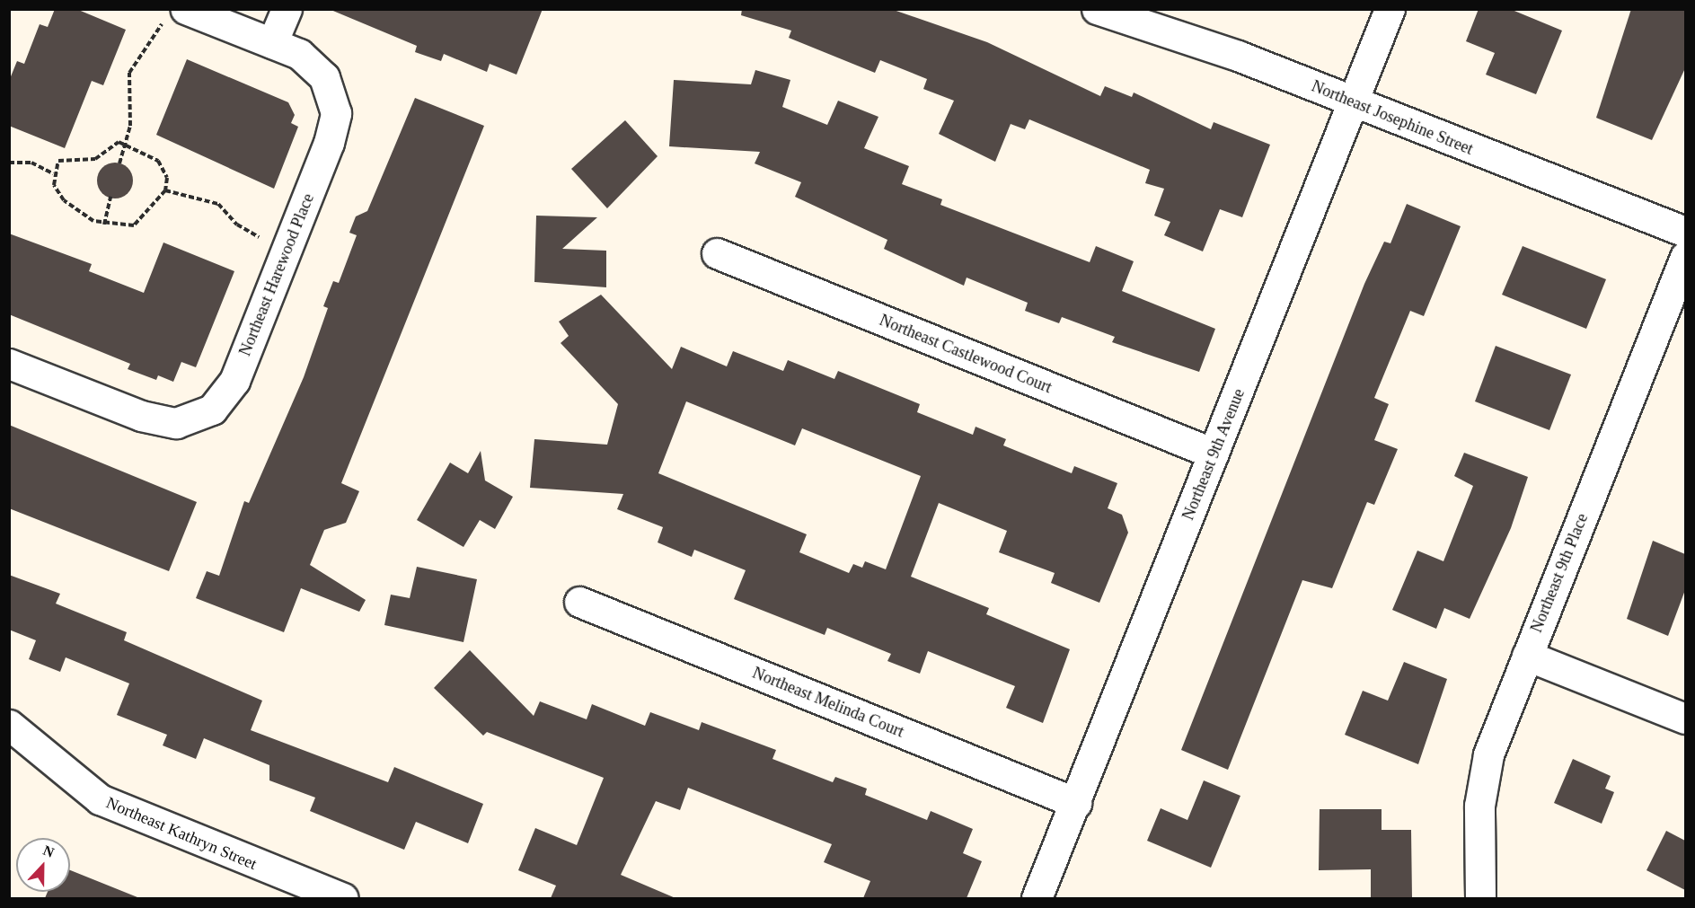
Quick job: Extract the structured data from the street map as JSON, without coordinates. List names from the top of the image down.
{
  "streets": {
    "street": [
      "Northeast Josephine Street",
      "Northeast Harewood Place",
      "Northeast Castlewood Court",
      "Northeast 9th Avenue",
      "Northeast 9th Place",
      "Northeast Melinda Court",
      "Northeast Kathryn Street"
    ]
  },
  "crossings": [
    ["Northeast Josephine Street", "Northeast 9th Avenue"],
    ["Northeast Castlewood Court", "Northeast 9th Avenue"],
    ["Northeast 9th Avenue", "Northeast Melinda Court"]
  ],
  "north": "top"
}
